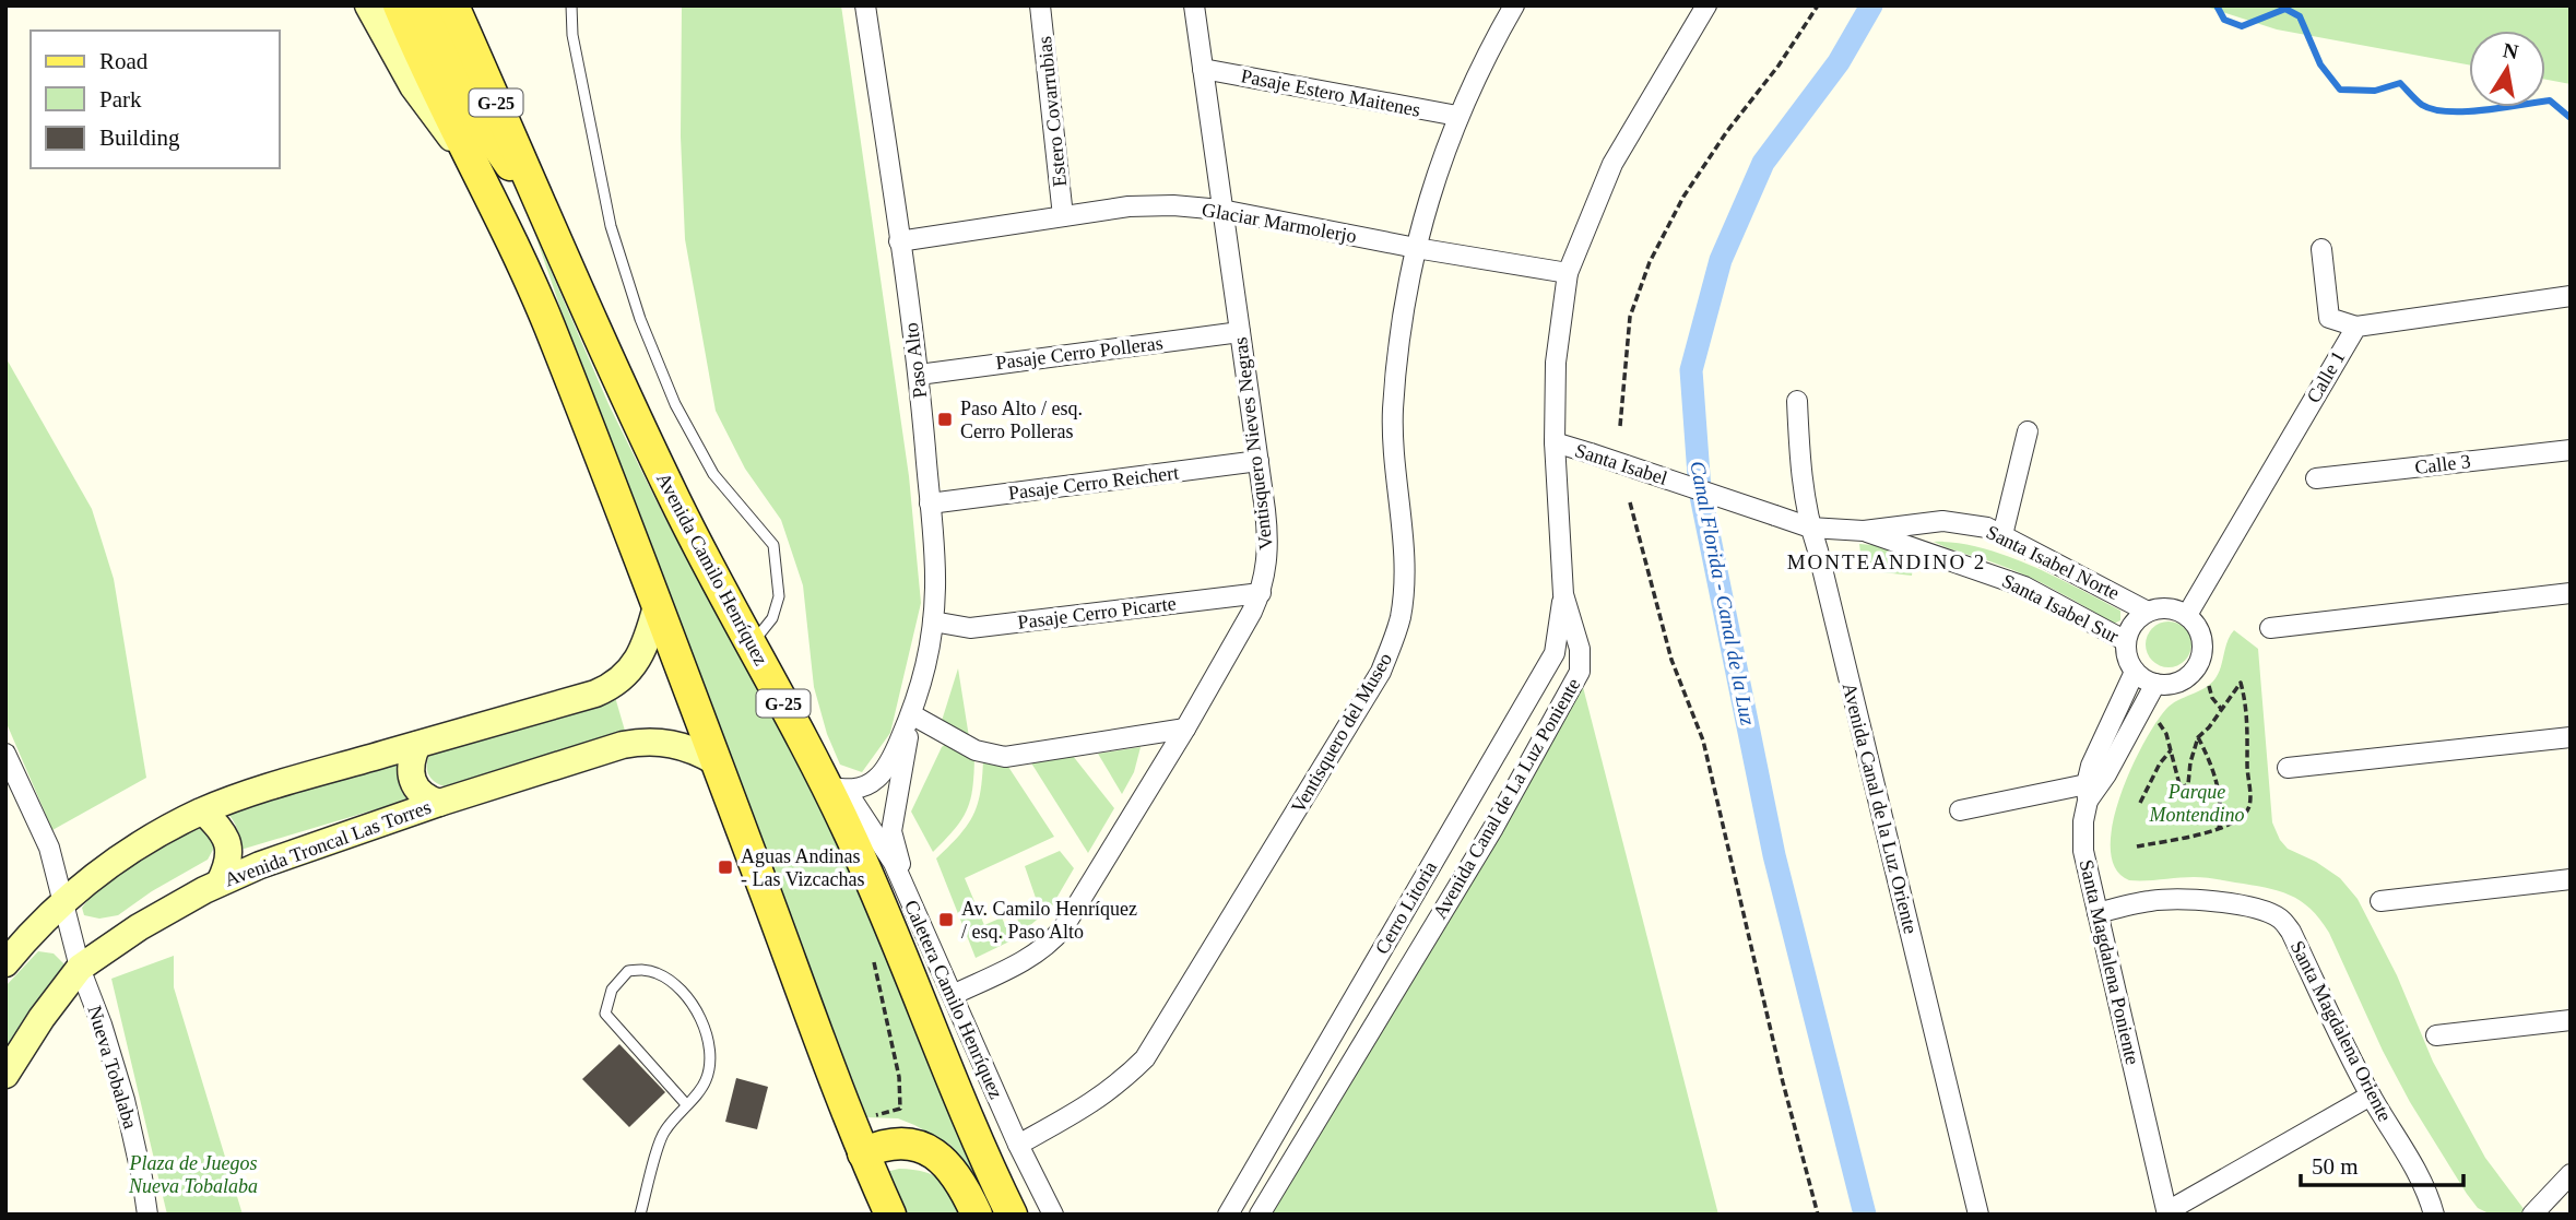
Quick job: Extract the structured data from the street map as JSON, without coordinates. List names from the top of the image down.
{
  "streets": {
    "main road": ["G-25", "Avenida Camilo Henríquez"],
    "street": [
      "Pasaje Estero Maitenes",
      "Estero Covarrubias",
      "Glaciar Marmolerjo",
      "Pasaje Cerro Polleras",
      "Paso Alto",
      "Calle 1",
      "Ventisquero Nieves Negras",
      "Santa Isabel",
      "Calle 3",
      "Pasaje Cerro Reichert",
      "Santa Isabel Norte",
      "Santa Isabel Sur",
      "Pasaje Cerro Picarte",
      "Ventisquero del Museo",
      "Avenida Canal de La Luz Poniente",
      "Avenida Canal de la Luz Oriente",
      "Avenida Troncal Las Torres",
      "Cerro Litoria",
      "Santa Magdalena Poniente",
      "Caletera Camilo Henríquez",
      "Santa Magdalena Oriente",
      "Nueva Tobalaba"
    ]
  },
  "crossings": [
    ["Pasaje Estero Maitenes", "Ventisquero Nieves Negras"],
    ["Pasaje Estero Maitenes", "Ventisquero del Museo"],
    ["G-25", "Avenida Troncal Las Torres"],
    ["Estero Covarrubias", "Glaciar Marmolerjo"],
    ["Glaciar Marmolerjo", "Paso Alto"],
    ["Glaciar Marmolerjo", "Ventisquero Nieves Negras"],
    ["Glaciar Marmolerjo", "Ventisquero del Museo"],
    ["Glaciar Marmolerjo", "Avenida Canal de La Luz Poniente"],
    ["Pasaje Cerro Polleras", "Paso Alto"],
    ["Pasaje Cerro Polleras", "Ventisquero Nieves Negras"],
    ["Paso Alto", "Pasaje Cerro Reichert"],
    ["Paso Alto", "Avenida Camilo Henríquez"],
    ["Paso Alto", "Pasaje Cerro Picarte"],
    ["Paso Alto", "Caletera Camilo Henríquez"],
    ["Calle 1", "Santa Isabel Norte"],
    ["Calle 1", "Santa Isabel Sur"],
    ["Calle 1", "Santa Magdalena Poniente"],
    ["Ventisquero Nieves Negras", "Pasaje Cerro Reichert"],
    ["Ventisquero Nieves Negras", "Pasaje Cerro Picarte"],
    ["Ventisquero Nieves Negras", "Caletera Camilo Henríquez"],
    ["Santa Isabel", "Santa Isabel Norte"],
    ["Santa Isabel", "Santa Isabel Sur"],
    ["Santa Isabel", "Avenida Canal de La Luz Poniente"],
    ["Santa Isabel", "Avenida Canal de la Luz Oriente"],
    ["Santa Isabel Norte", "Santa Isabel Sur"],
    ["Santa Isabel Norte", "Santa Magdalena Poniente"],
    ["Avenida Camilo Henríquez", "Caletera Camilo Henríquez"],
    ["Santa Isabel Sur", "Santa Magdalena Poniente"],
    ["Ventisquero del Museo", "Caletera Camilo Henríquez"],
    ["Avenida Canal de La Luz Poniente", "Cerro Litoria"],
    ["Avenida Troncal Las Torres", "Nueva Tobalaba"],
    ["Santa Magdalena Poniente", "Santa Magdalena Oriente"]
  ],
  "districts": ["MONTEANDINO 2"],
  "water": ["Canal Florida - Canal de la Luz"],
  "parks": ["Parque Montendino", "Plaza de Juegos Nueva Tobalaba"],
  "places": {
    "transit": ["Paso Alto / esq. Cerro Polleras", "Aguas Andinas - Las Vizcachas", "Av. Camilo Henríquez / esq. Paso Alto"]
  },
  "legend": ["Road", "Park", "Building"],
  "scale_bar": "50 m",
  "north": "top"
}
